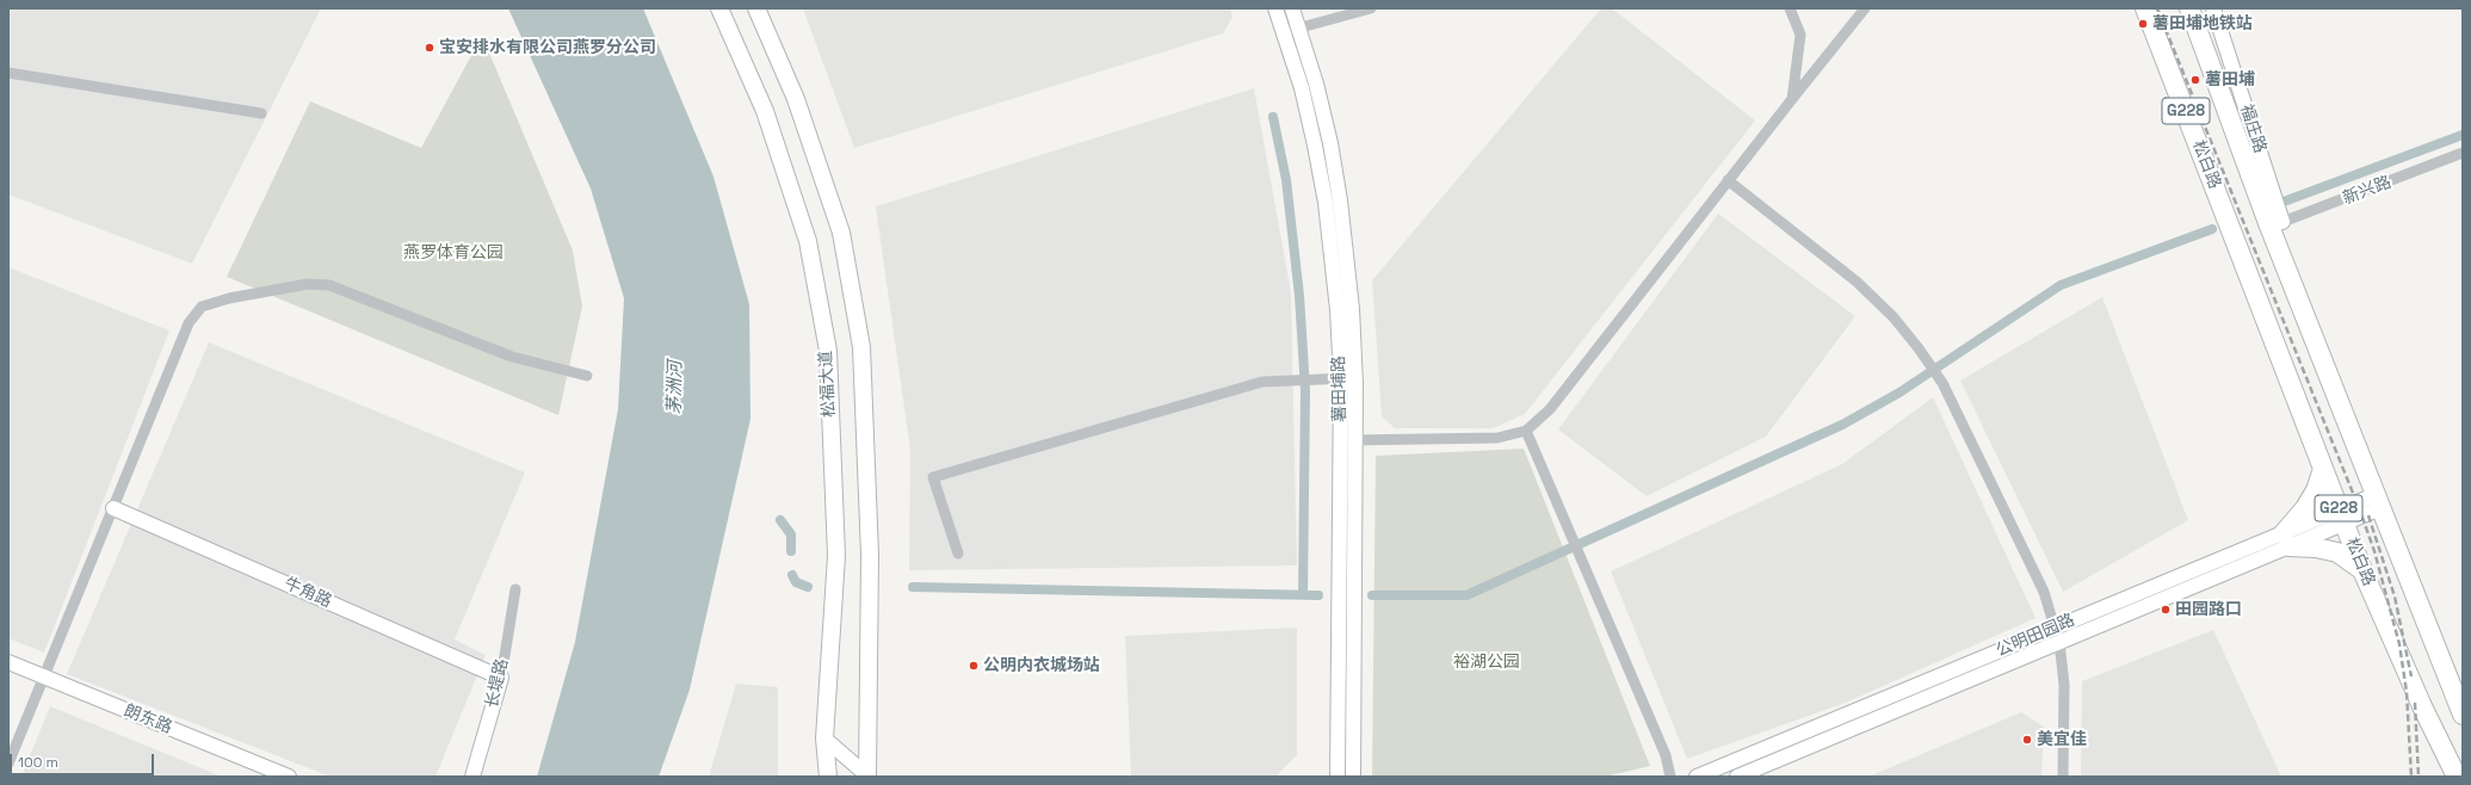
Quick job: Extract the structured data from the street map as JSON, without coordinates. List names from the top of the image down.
{
  "streets": {
    "highway": ["G228", "松白路"],
    "main road": ["松福大道"],
    "street": [
      "福庄路",
      "新兴路",
      "薯田埔路",
      "牛角路",
      "公明田园路",
      "长堤路",
      "朗东路"
    ]
  },
  "crossings": [
    ["G228", "福庄路"],
    ["G228", "新兴路"],
    ["G228", "公明田园路"],
    ["福庄路", "新兴路"],
    ["松白路", "公明田园路"],
    ["牛角路", "长堤路"]
  ],
  "water": ["茅洲河"],
  "parks": ["燕罗体育公园", "裕湖公园"],
  "places": [
    "薯田埔地铁站",
    "宝安排水有限公司燕罗分公司",
    "薯田埔",
    "田园路口",
    "公明内衣城场站",
    "美宜佳"
  ],
  "scale_bar": "100 m"
}
